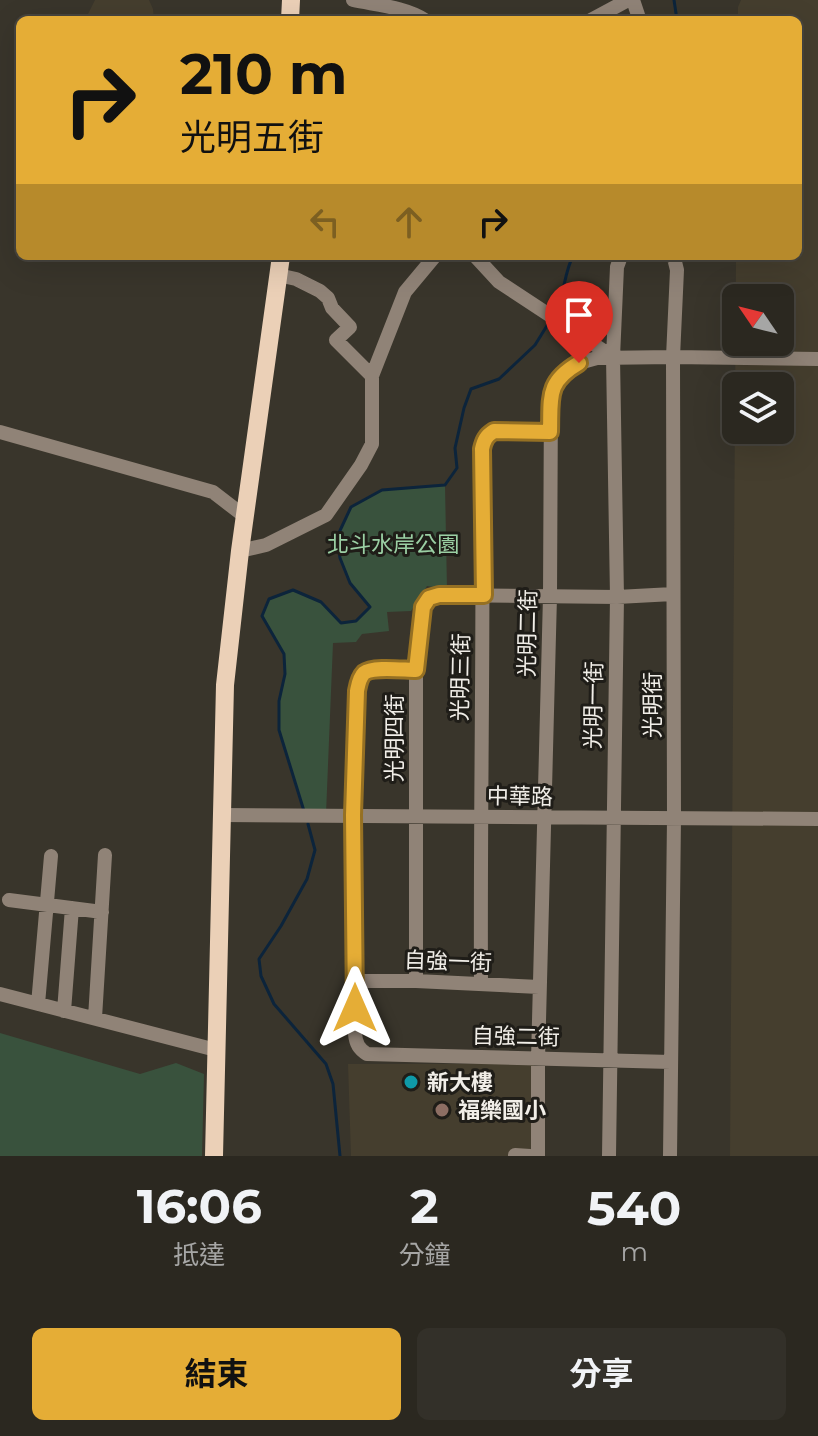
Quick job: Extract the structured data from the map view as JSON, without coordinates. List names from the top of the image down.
{
  "streets": {
    "street": [
      "光明二街",
      "光明三街",
      "光明一街",
      "光明街",
      "光明四街",
      "中華路",
      "自強一街",
      "自強二街"
    ]
  },
  "crossings": [
    ["光明二街", "光明三街"],
    ["光明二街", "光明一街"],
    ["光明二街", "光明街"],
    ["光明二街", "光明四街"],
    ["光明二街", "中華路"],
    ["光明二街", "自強一街"],
    ["光明二街", "自強二街"],
    ["光明三街", "光明四街"],
    ["光明三街", "中華路"],
    ["光明三街", "自強一街"],
    ["光明一街", "光明四街"],
    ["光明一街", "中華路"],
    ["光明一街", "自強二街"],
    ["光明街", "光明四街"],
    ["光明街", "中華路"],
    ["光明街", "自強二街"],
    ["光明四街", "中華路"],
    ["光明四街", "自強一街"],
    ["自強一街", "自強二街"]
  ],
  "parks": ["北斗水岸公園"],
  "places": ["新大樓", "福樂國小"],
  "north": "top left",
  "page": {
    "turn": ["210 m", "光明五街"],
    "eta": [
      "16:06",
      "抵達",
      "2",
      "分鐘",
      "540",
      "m"
    ],
    "buttons": ["結束", "分享"]
  }
}
